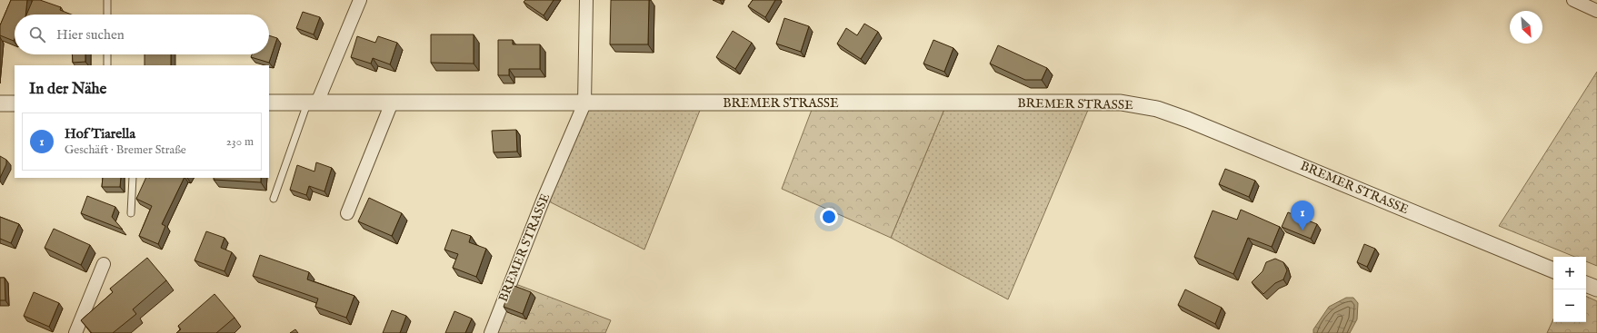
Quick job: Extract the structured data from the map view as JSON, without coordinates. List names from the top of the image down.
{
  "streets": {
    "street": ["BREMER STRASSE"]
  },
  "north": "bottom right",
  "page": {
    "search": "Hier suchen",
    "heading": "In der Nähe",
    "list": [
      {
        "mark": "1",
        "name": "Hof Tiarella",
        "note": "Geschäft · Bremer Straße",
        "value": "230 m"
      }
    ],
    "pins": "1",
    "map_buttons": ["+", "−"]
  }
}
